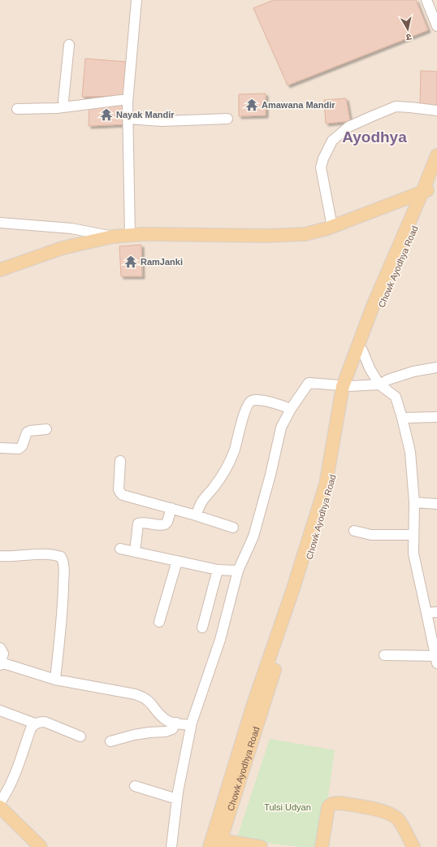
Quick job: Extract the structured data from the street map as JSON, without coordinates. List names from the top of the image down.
{
  "streets": {
    "main road": ["Chowk Ayodhya Road"]
  },
  "districts": ["Ayodhya"],
  "parks": ["Tulsi Udyan"],
  "places": {
    "temple": ["Amawana Mandir", "Nayak Mandir", "RamJanki"]
  },
  "north": "bottom"
}
